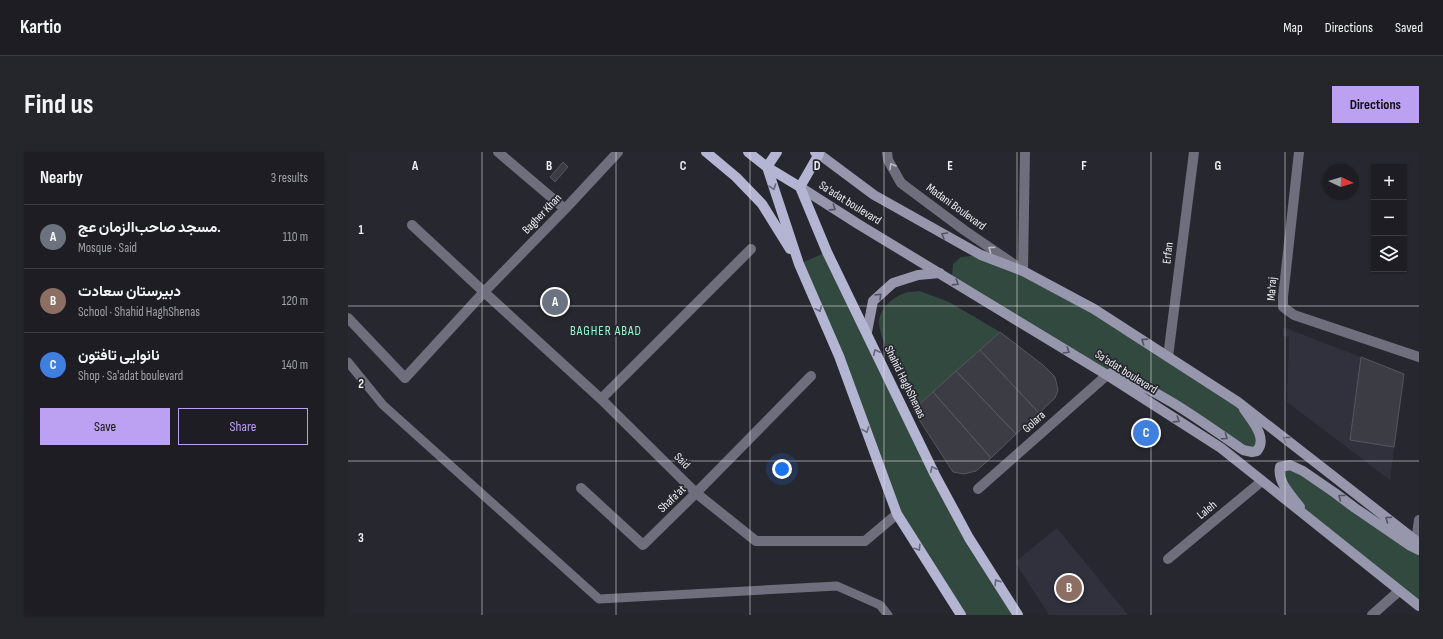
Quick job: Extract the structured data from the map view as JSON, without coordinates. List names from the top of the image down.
{
  "streets": {
    "main road": ["Sa'adat boulevard", "Shahid HaghShenas"],
    "street": [
      "Madani Boulevard",
      "Bagher Khan",
      "Erfan",
      "Ma'raj",
      "Golara",
      "Said",
      "Shafa'at",
      "Laleh"
    ]
  },
  "crossings": [
    ["Sa'adat boulevard", "Madani Boulevard"],
    ["Sa'adat boulevard", "Erfan"],
    ["Sa'adat boulevard", "Shahid HaghShenas"],
    ["Sa'adat boulevard", "Golara"],
    ["Sa'adat boulevard", "Laleh"],
    ["Bagher Khan", "Said"],
    ["Said", "Shafa'at"]
  ],
  "one_way": ["Madani Boulevard"],
  "districts": ["BAGHER ABAD"],
  "north": "right",
  "page": {
    "header": "Kartio",
    "nav": ["Map", "Directions", "Saved"],
    "buttons": [
      "Directions",
      ["Save", "Share"]
    ],
    "title": "Find us",
    "heading": ["Nearby", "3 results"],
    "map_buttons": ["+", "−"],
    "list": [
      {
        "mark": "A",
        "name": "مسجد صاحب‌الزمان عج.",
        "note": "Mosque · Said",
        "value": "110 m"
      },
      {
        "mark": "B",
        "name": "دبیرستان سعادت",
        "note": "School · Shahid HaghShenas",
        "value": "120 m"
      },
      {
        "mark": "C",
        "name": "نانوایی تافتون",
        "note": "Shop · Sa'adat boulevard",
        "value": "140 m"
      }
    ],
    "pins": ["A", "C", "B"]
  },
  "grid": {
    "columns": [
      "A",
      "B",
      "C",
      "D",
      "E",
      "F",
      "G"
    ],
    "rows": ["1", "2", "3"]
  }
}
